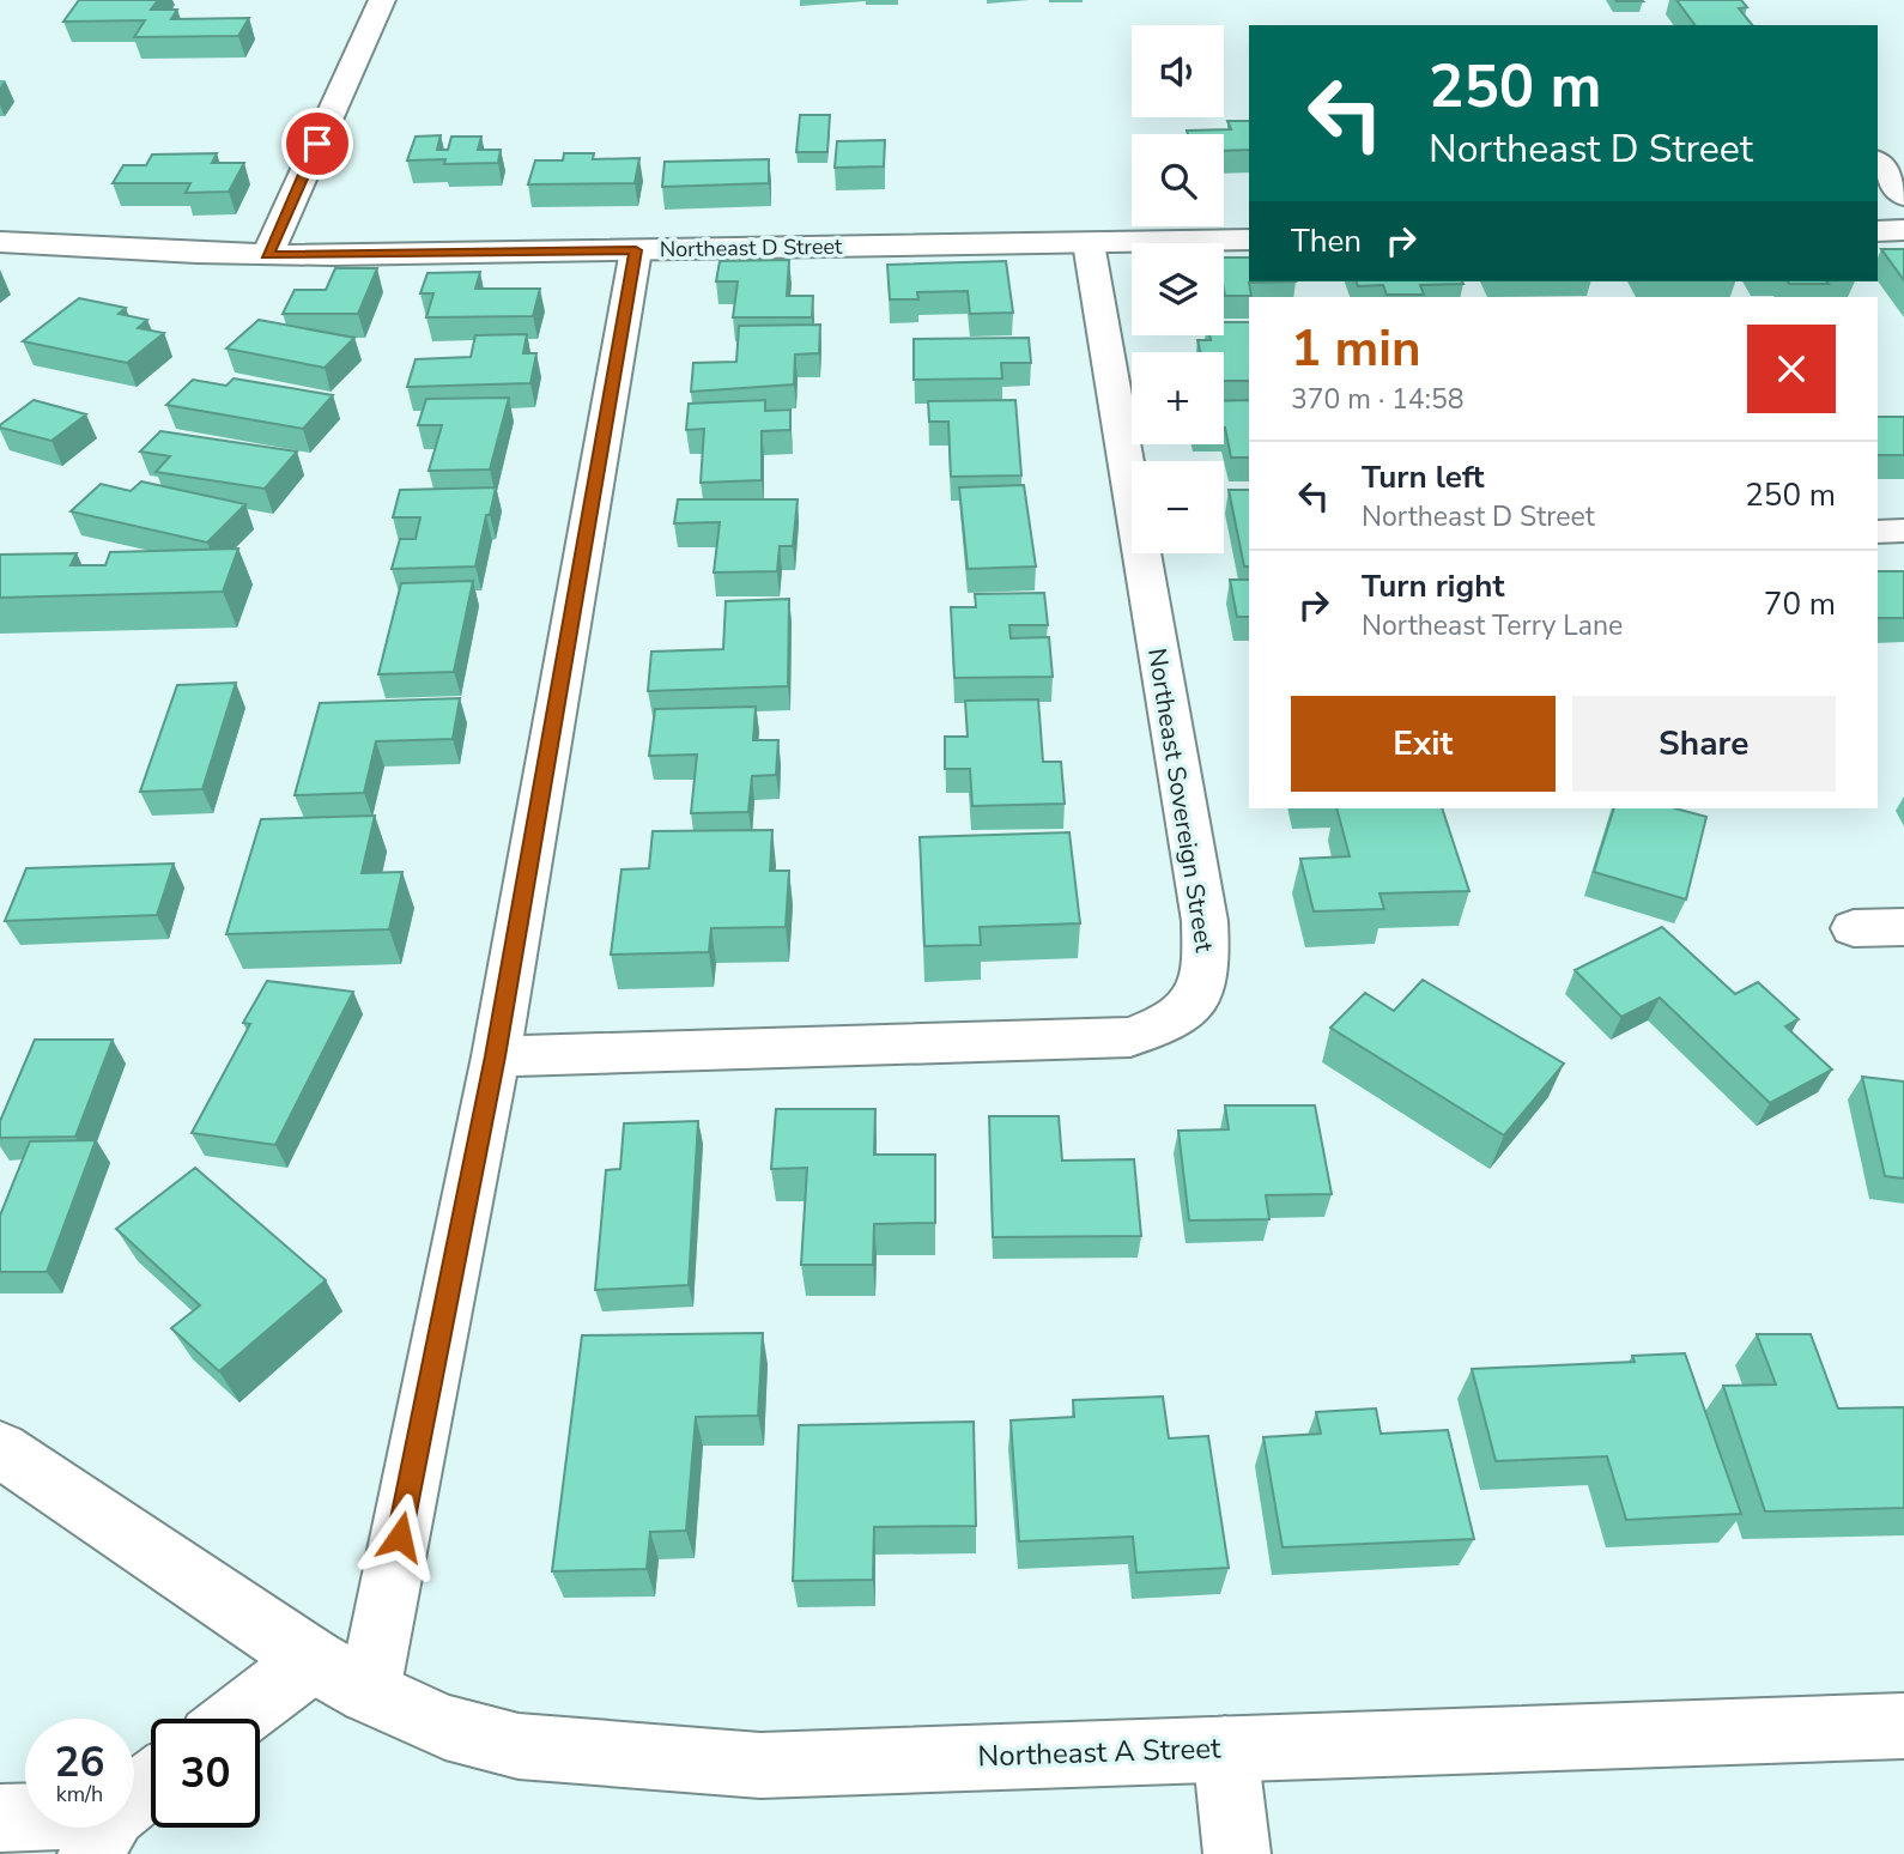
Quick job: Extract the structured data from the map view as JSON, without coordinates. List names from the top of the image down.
{
  "streets": {
    "street": ["Northeast D Street", "Northeast Sovereign Street", "Northeast A Street"]
  },
  "crossings": [
    ["Northeast D Street", "Northeast Sovereign Street"]
  ],
  "page": {
    "map_buttons": ["+", "−"],
    "turn": ["250 m", "Northeast D Street"],
    "then": "Then",
    "heading": ["1 min", "370 m · 14:58"],
    "list": [
      {
        "name": "Turn left",
        "note": "Northeast D Street",
        "value": "250 m"
      },
      {
        "name": "Turn right",
        "note": "Northeast Terry Lane",
        "value": "70 m"
      }
    ],
    "buttons": ["Exit", "Share"],
    "speed": "26 km/h",
    "limit": "30"
  }
}
